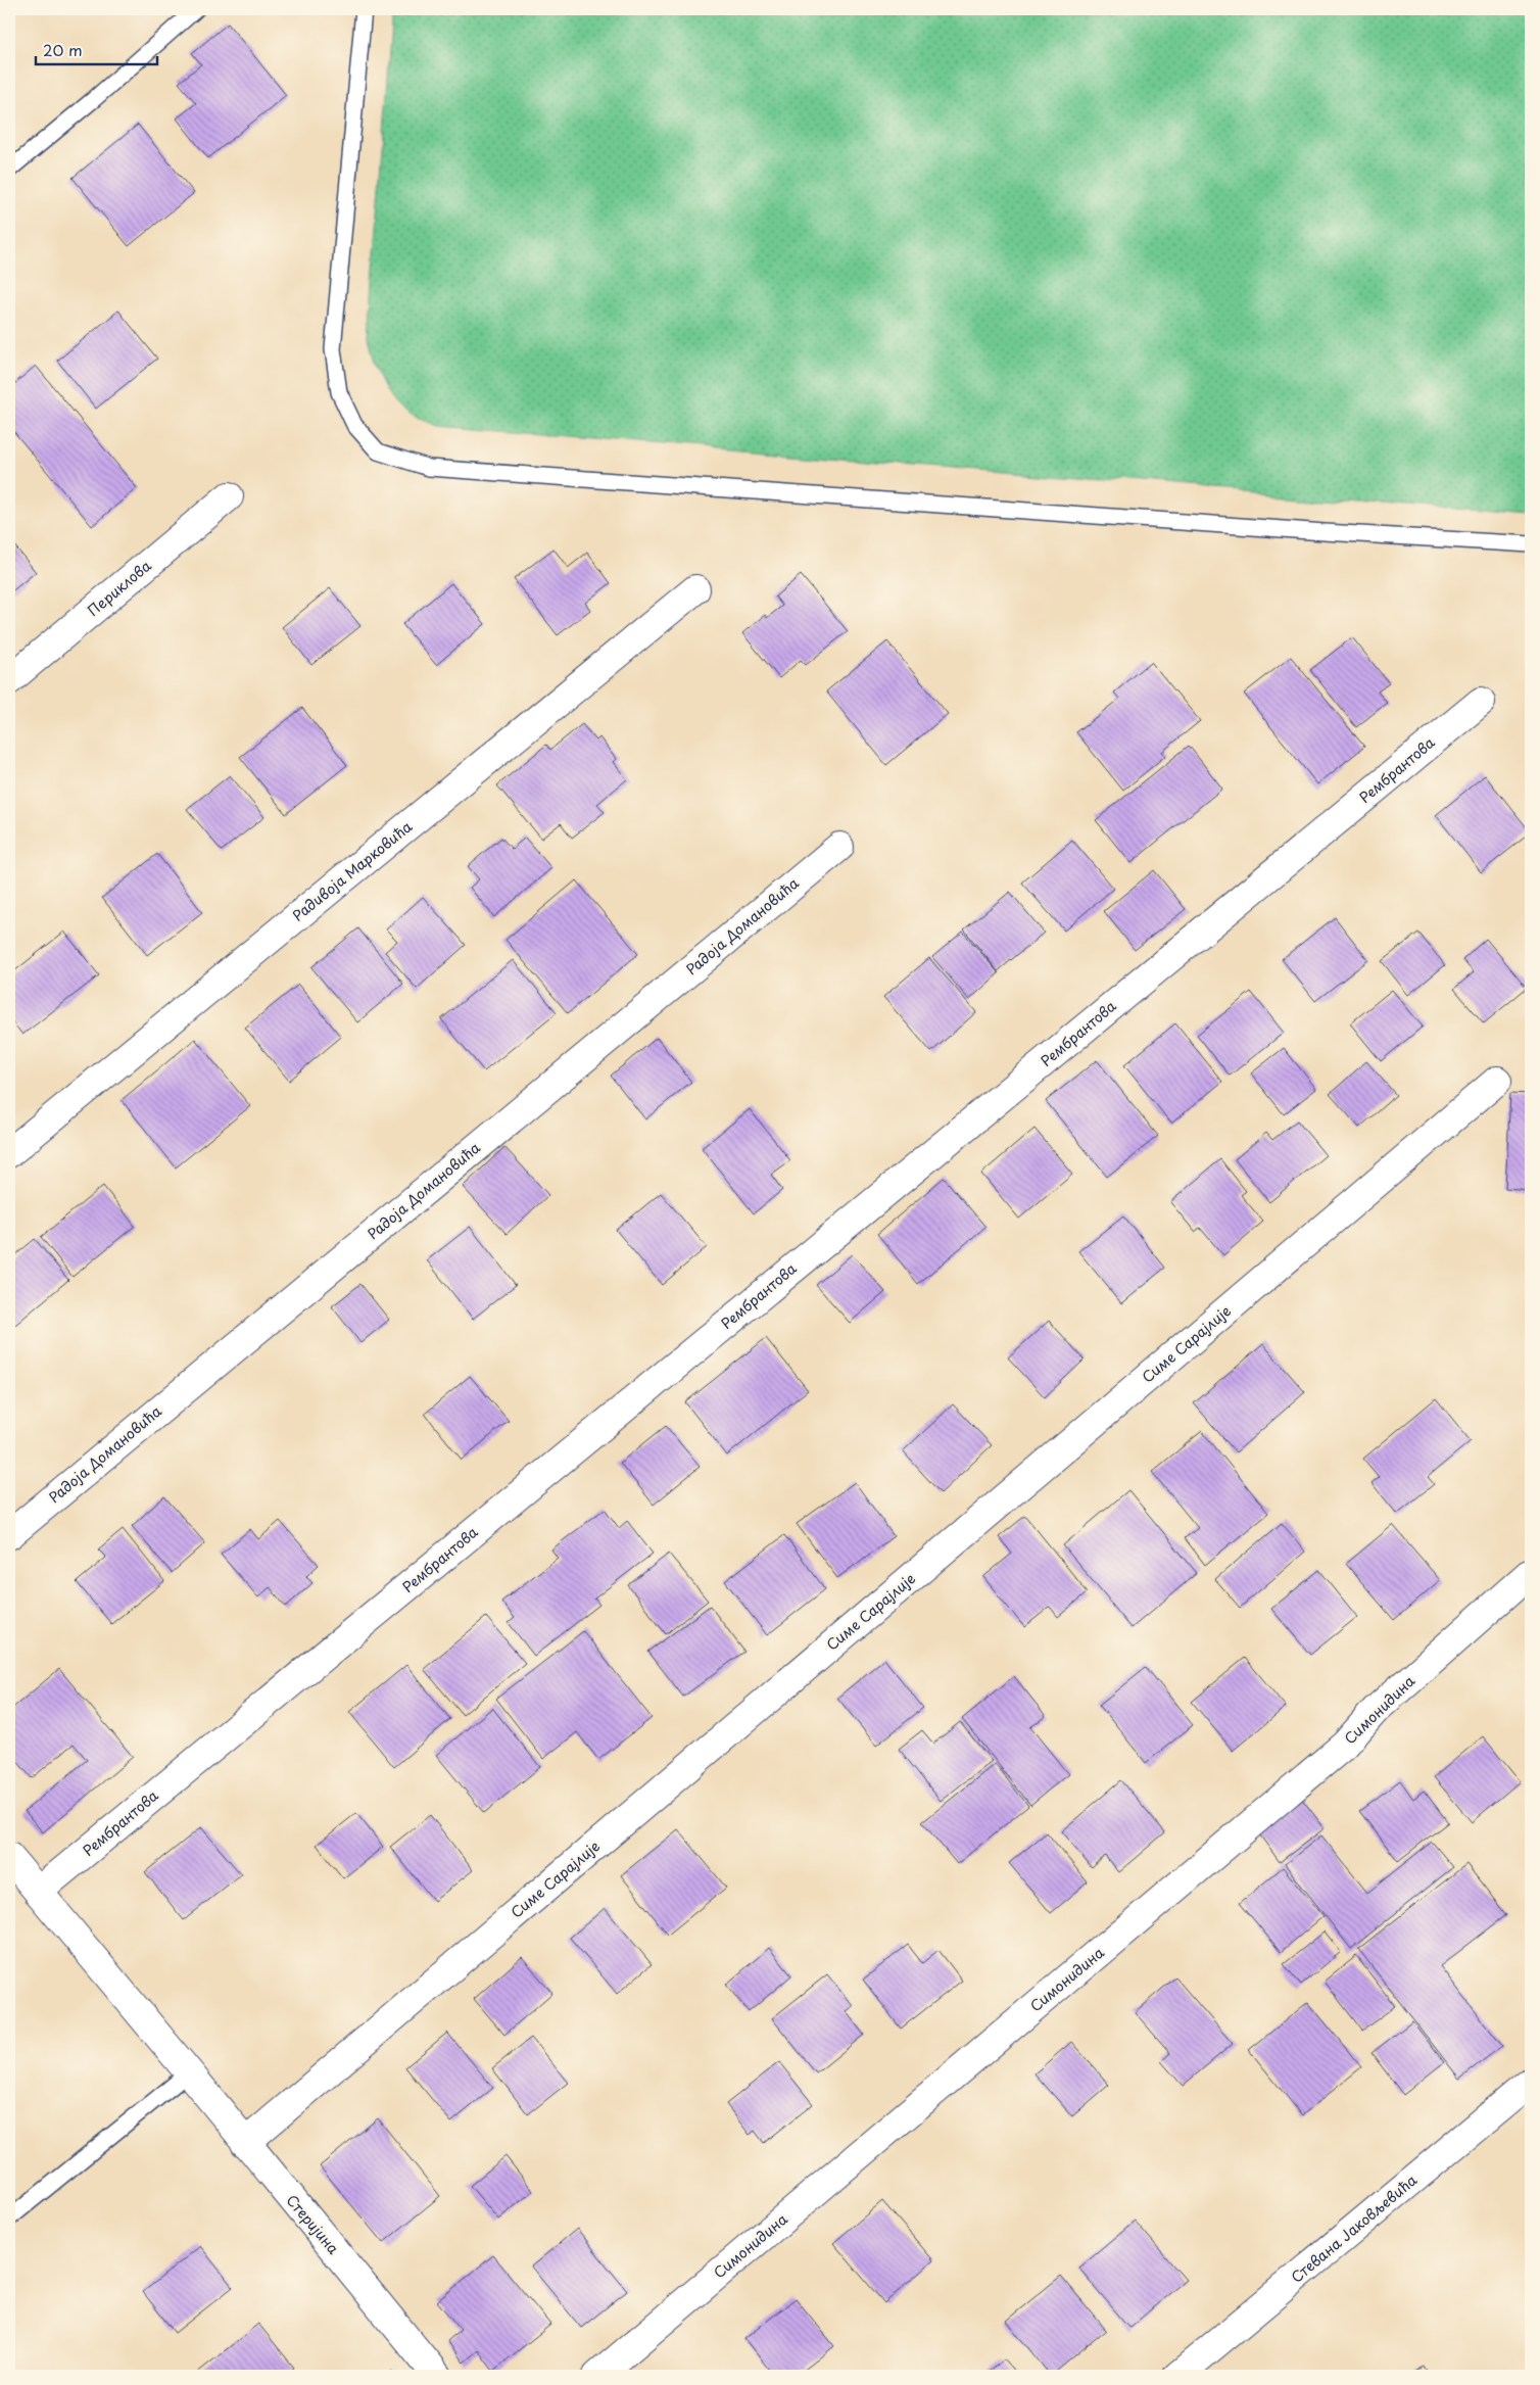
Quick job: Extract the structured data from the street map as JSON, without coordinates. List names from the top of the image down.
{
  "streets": {
    "street": [
      "Периклова",
      "Рембрантова",
      "Радивоја Марковића",
      "Радоја Домановића",
      "Симе Сарајлије",
      "Симонидина",
      "Стеријина",
      "Стевана Јаковљевића"
    ]
  },
  "crossings": [
    ["Рембрантова", "Стеријина"],
    ["Симе Сарајлије", "Стеријина"]
  ],
  "scale_bar": "20 m"
}
